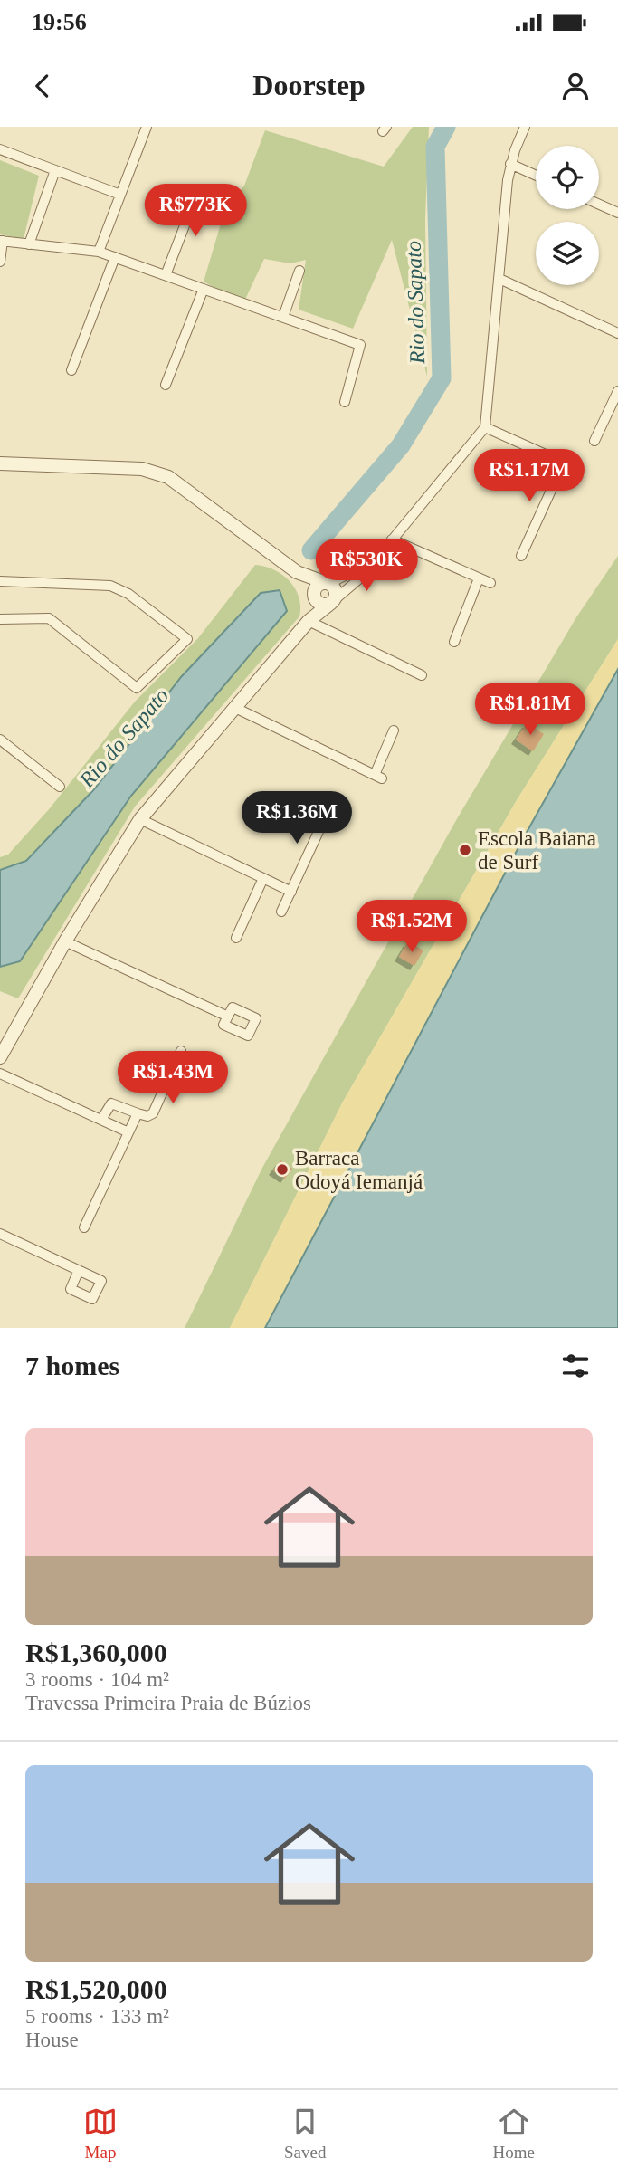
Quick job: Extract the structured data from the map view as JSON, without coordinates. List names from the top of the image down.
{
  "water": ["Rio do Sapato"],
  "places": ["Escola Baiana de Surf", "Barraca Odoyá Iemanjá"],
  "page": {
    "status": "19:56",
    "header": "Doorstep",
    "price": [
      "R$773K",
      "R$1.17M",
      "R$530K",
      "R$1.81M",
      "R$1.36M",
      "R$1.52M",
      "R$1.43M"
    ],
    "heading": "7 homes",
    "list": [
      {
        "name": "R$1,360,000",
        "note": "3 rooms · 104 m² · Travessa Primeira Praia de Búzios"
      },
      {
        "name": "R$1,520,000",
        "note": "5 rooms · 133 m² · House"
      }
    ],
    "tabs": ["Map", "Saved", "Home"]
  }
}
